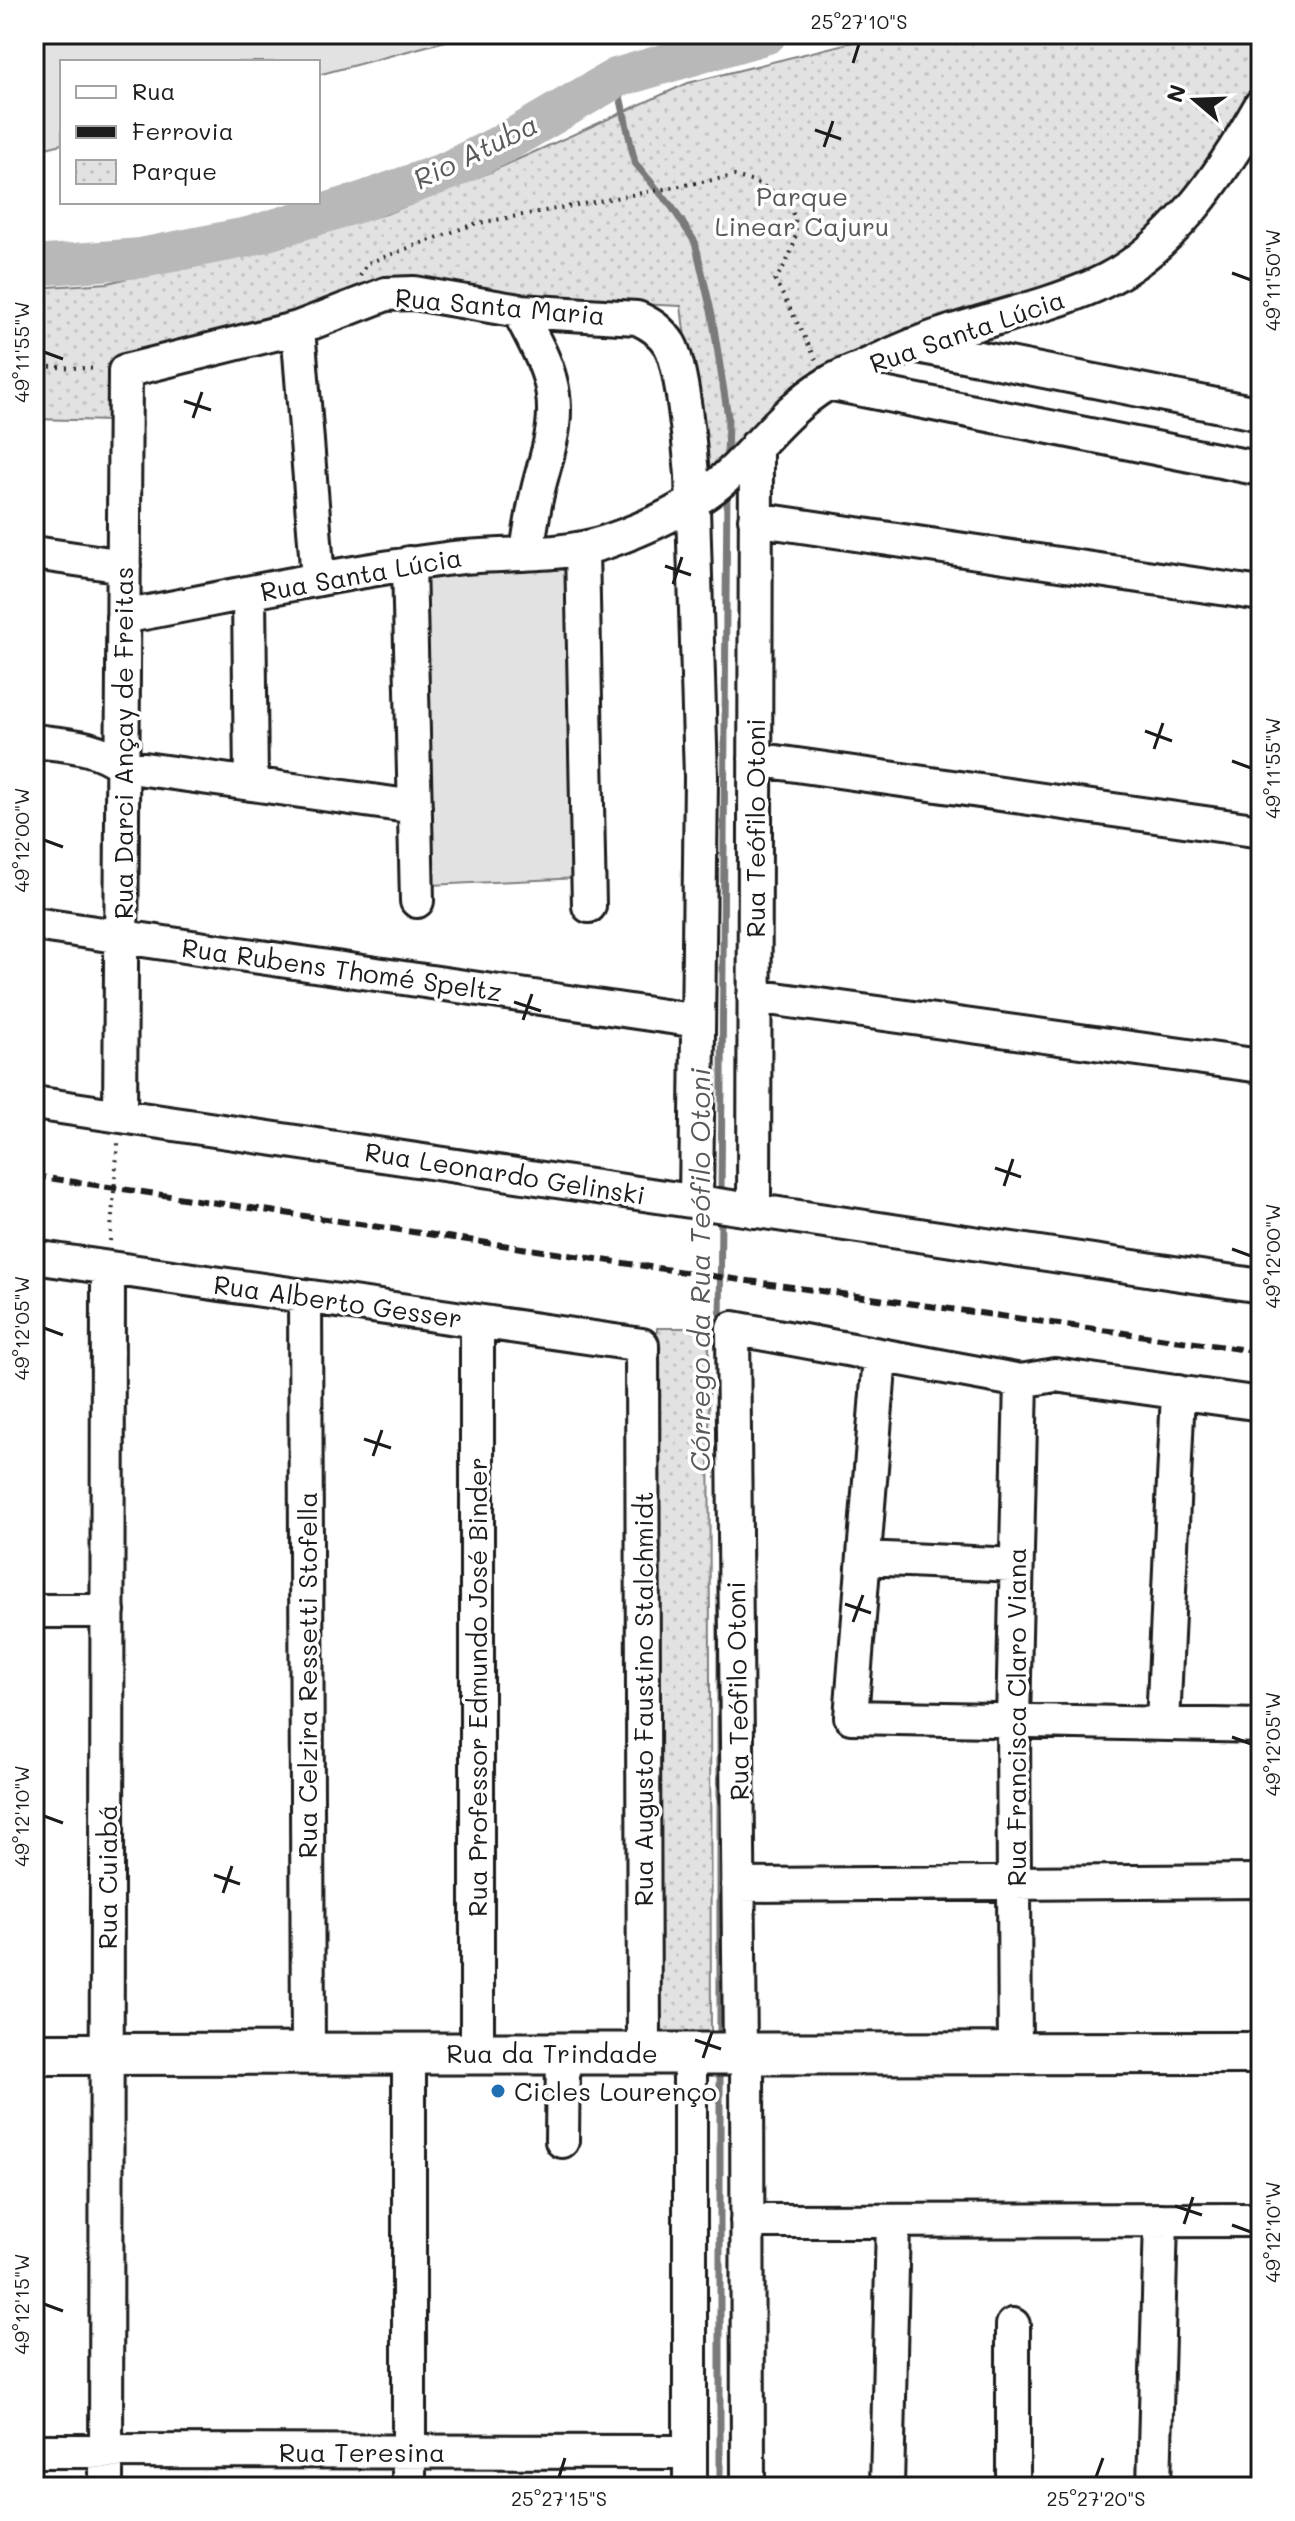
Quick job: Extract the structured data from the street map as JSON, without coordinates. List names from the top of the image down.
{
  "streets": {
    "main road": ["Rua da Trindade"],
    "street": [
      "Rua Santa Maria",
      "Rua Santa Lúcia",
      "Rua Darci Ançay de Freitas",
      "Rua Teófilo Otoni",
      "Rua Rubens Thomé Speltz",
      "Rua Leonardo Gelinski",
      "Rua Alberto Gesser",
      "Rua Celzira Ressetti Stofella",
      "Rua Professor Edmundo José Binder",
      "Rua Augusto Faustino Stalchmidt",
      "Rua Francisca Claro Viana",
      "Rua Cuiabá",
      "Rua Teresina"
    ]
  },
  "crossings": [
    ["Rua Santa Maria", "Rua Santa Lúcia"],
    ["Rua Santa Maria", "Rua Darci Ançay de Freitas"],
    ["Rua Santa Maria", "Rua Teófilo Otoni"],
    ["Rua Santa Lúcia", "Rua Darci Ançay de Freitas"],
    ["Rua Santa Lúcia", "Rua Teófilo Otoni"],
    ["Rua Darci Ançay de Freitas", "Rua Rubens Thomé Speltz"],
    ["Rua Darci Ançay de Freitas", "Rua Leonardo Gelinski"],
    ["Rua Teófilo Otoni", "Rua Rubens Thomé Speltz"],
    ["Rua Teófilo Otoni", "Rua Leonardo Gelinski"],
    ["Rua Teófilo Otoni", "Rua da Trindade"],
    ["Rua Alberto Gesser", "Rua Celzira Ressetti Stofella"],
    ["Rua Alberto Gesser", "Rua Professor Edmundo José Binder"],
    ["Rua Alberto Gesser", "Rua Augusto Faustino Stalchmidt"],
    ["Rua Alberto Gesser", "Rua Cuiabá"],
    ["Rua Celzira Ressetti Stofella", "Rua da Trindade"],
    ["Rua Professor Edmundo José Binder", "Rua da Trindade"],
    ["Rua Augusto Faustino Stalchmidt", "Rua da Trindade"],
    ["Rua Francisca Claro Viana", "Rua da Trindade"],
    ["Rua Cuiabá", "Rua da Trindade"],
    ["Rua Cuiabá", "Rua Teresina"]
  ],
  "water": ["Rio Atuba", "Córrego da Rua Teófilo Otoni"],
  "parks": ["Parque Linear Cajuru"],
  "places": ["Cicles Lourenço"],
  "legend": ["Rua", "Ferrovia", "Parque"],
  "north": "left",
  "coordinates": [
    "25°27'10\"S",
    "49°11'50\"W",
    "49°11'55\"W",
    "49°12'00\"W",
    "49°12'05\"W",
    "49°12'10\"W",
    "49°12'15\"W",
    "25°27'15\"S",
    "25°27'20\"S"
  ]
}
